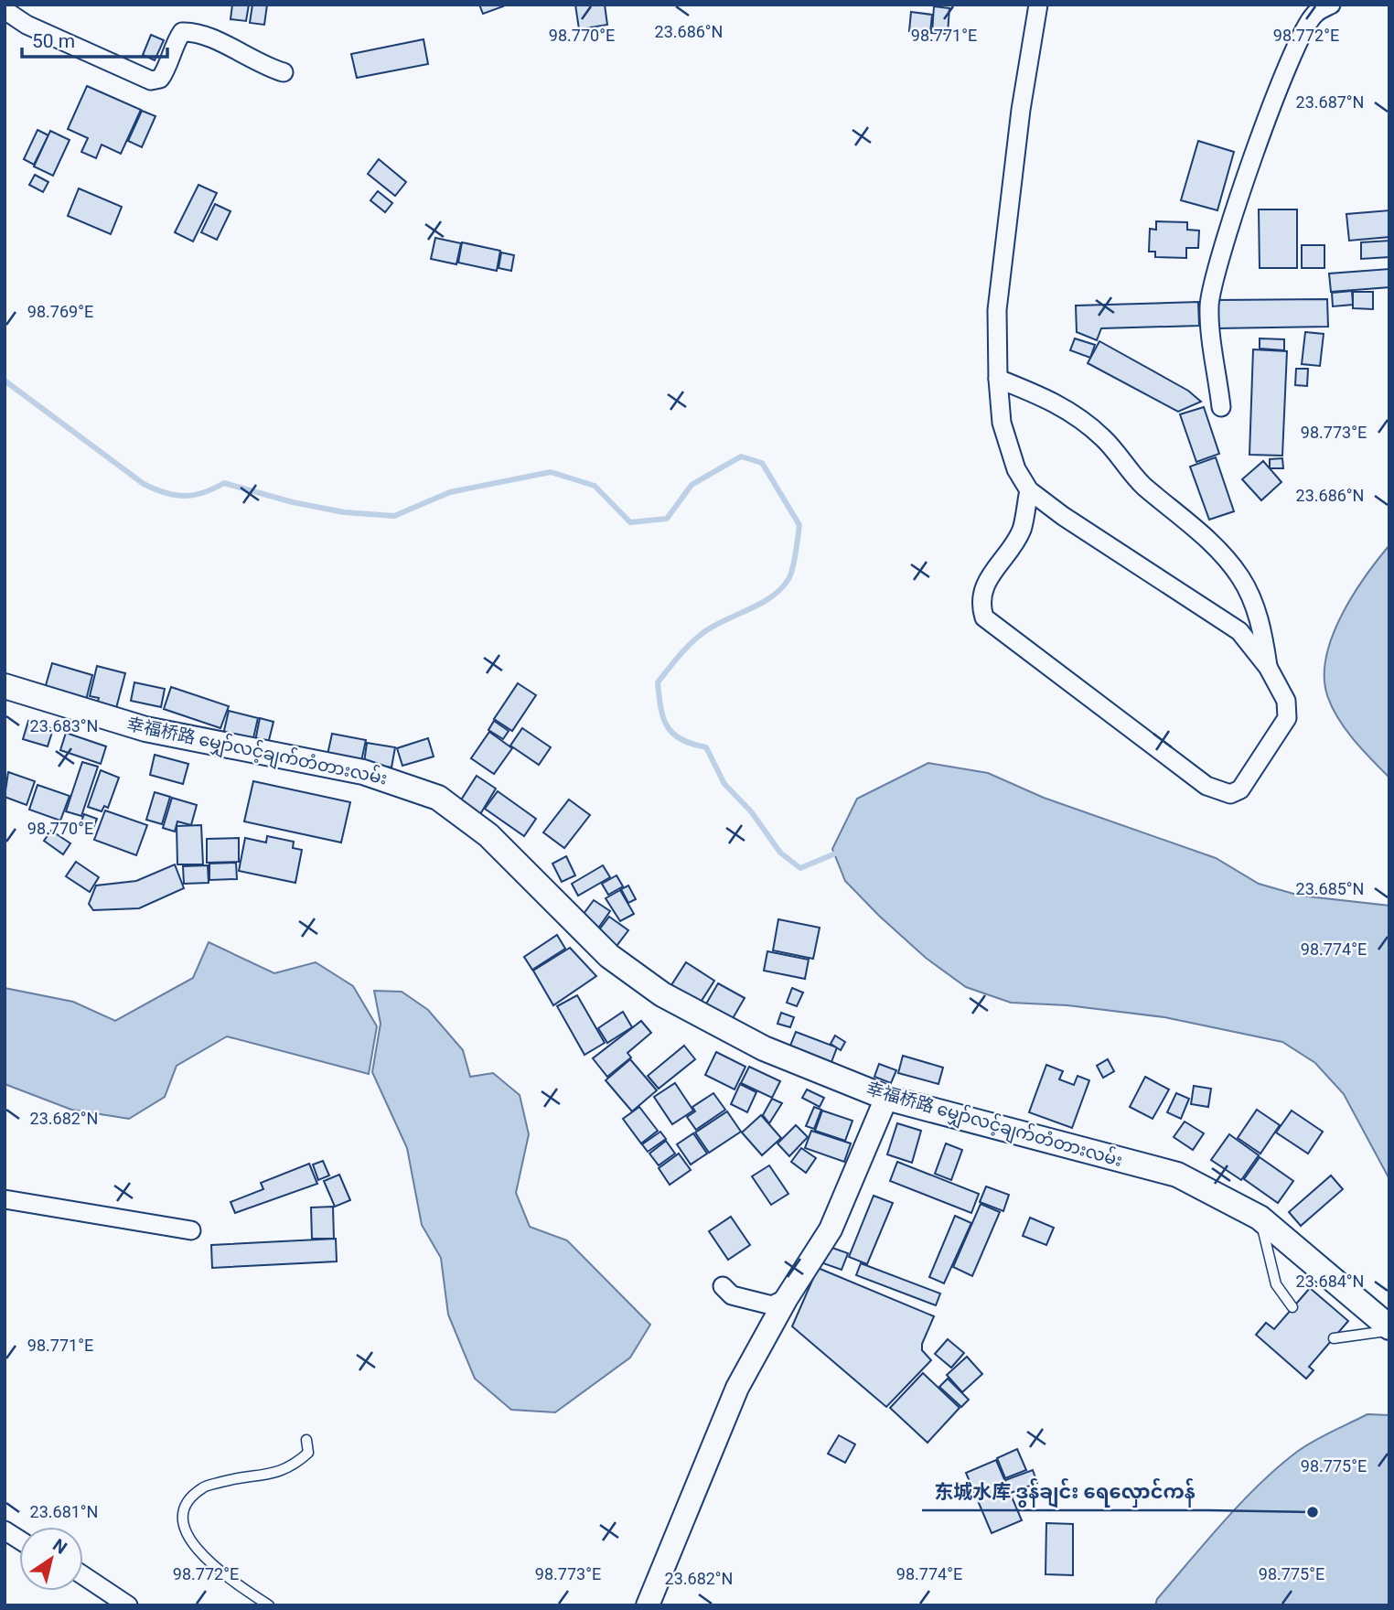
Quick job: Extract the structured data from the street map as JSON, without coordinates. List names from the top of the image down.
{
  "streets": {
    "main road": ["幸福桥路 မျှော်လင့်ချက်တံတားလမ်း"]
  },
  "places": ["东城水库 ဒွန်ချင်း ရေလှောင်ကန်"],
  "scale_bar": "50 m",
  "north": "top right",
  "coordinates": [
    "23.686°N",
    "98.770°E",
    "98.771°E",
    "98.772°E",
    "23.687°N",
    "98.769°E",
    "98.773°E",
    "23.683°N",
    "23.685°N",
    "98.774°E",
    "23.682°N",
    "23.684°N",
    "98.775°E",
    "23.681°N"
  ]
}
